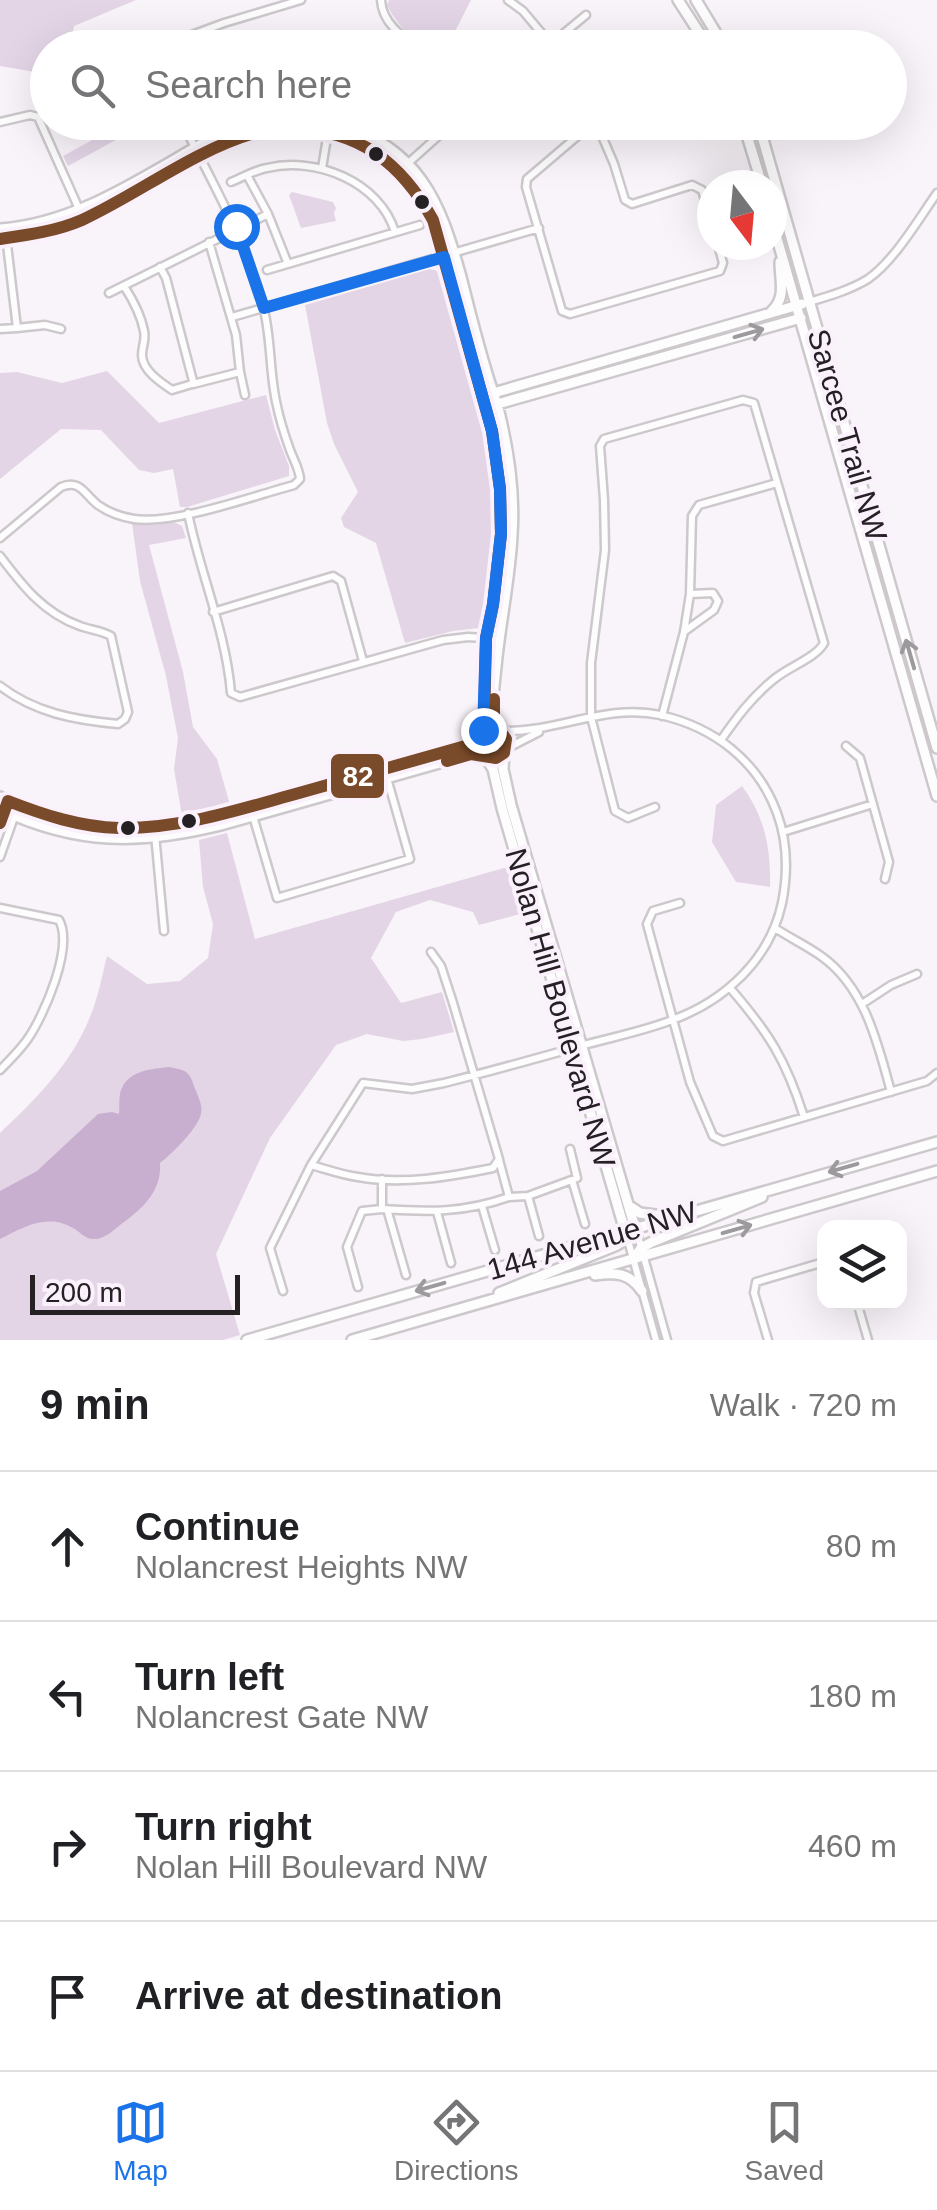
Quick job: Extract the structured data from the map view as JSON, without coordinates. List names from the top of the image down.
{
  "streets": {
    "street": ["Sarcee Trail NW", "Nolan Hill Boulevard NW", "144 Avenue NW"]
  },
  "crossings": [
    ["Nolan Hill Boulevard NW", "144 Avenue NW"]
  ],
  "lines": ["transit line 82"],
  "scale_bar": "200 m",
  "north": "bottom",
  "page": {
    "search": "Search here",
    "scale": "200 m",
    "heading": ["9 min", "Walk · 720 m"],
    "list": [
      ["Continue", "Nolancrest Heights NW", "80 m"],
      ["Turn left", "Nolancrest Gate NW", "180 m"],
      ["Turn right", "Nolan Hill Boulevard NW", "460 m"],
      "Arrive at destination"
    ],
    "nav": ["Map", "Directions", "Saved"]
  }
}
